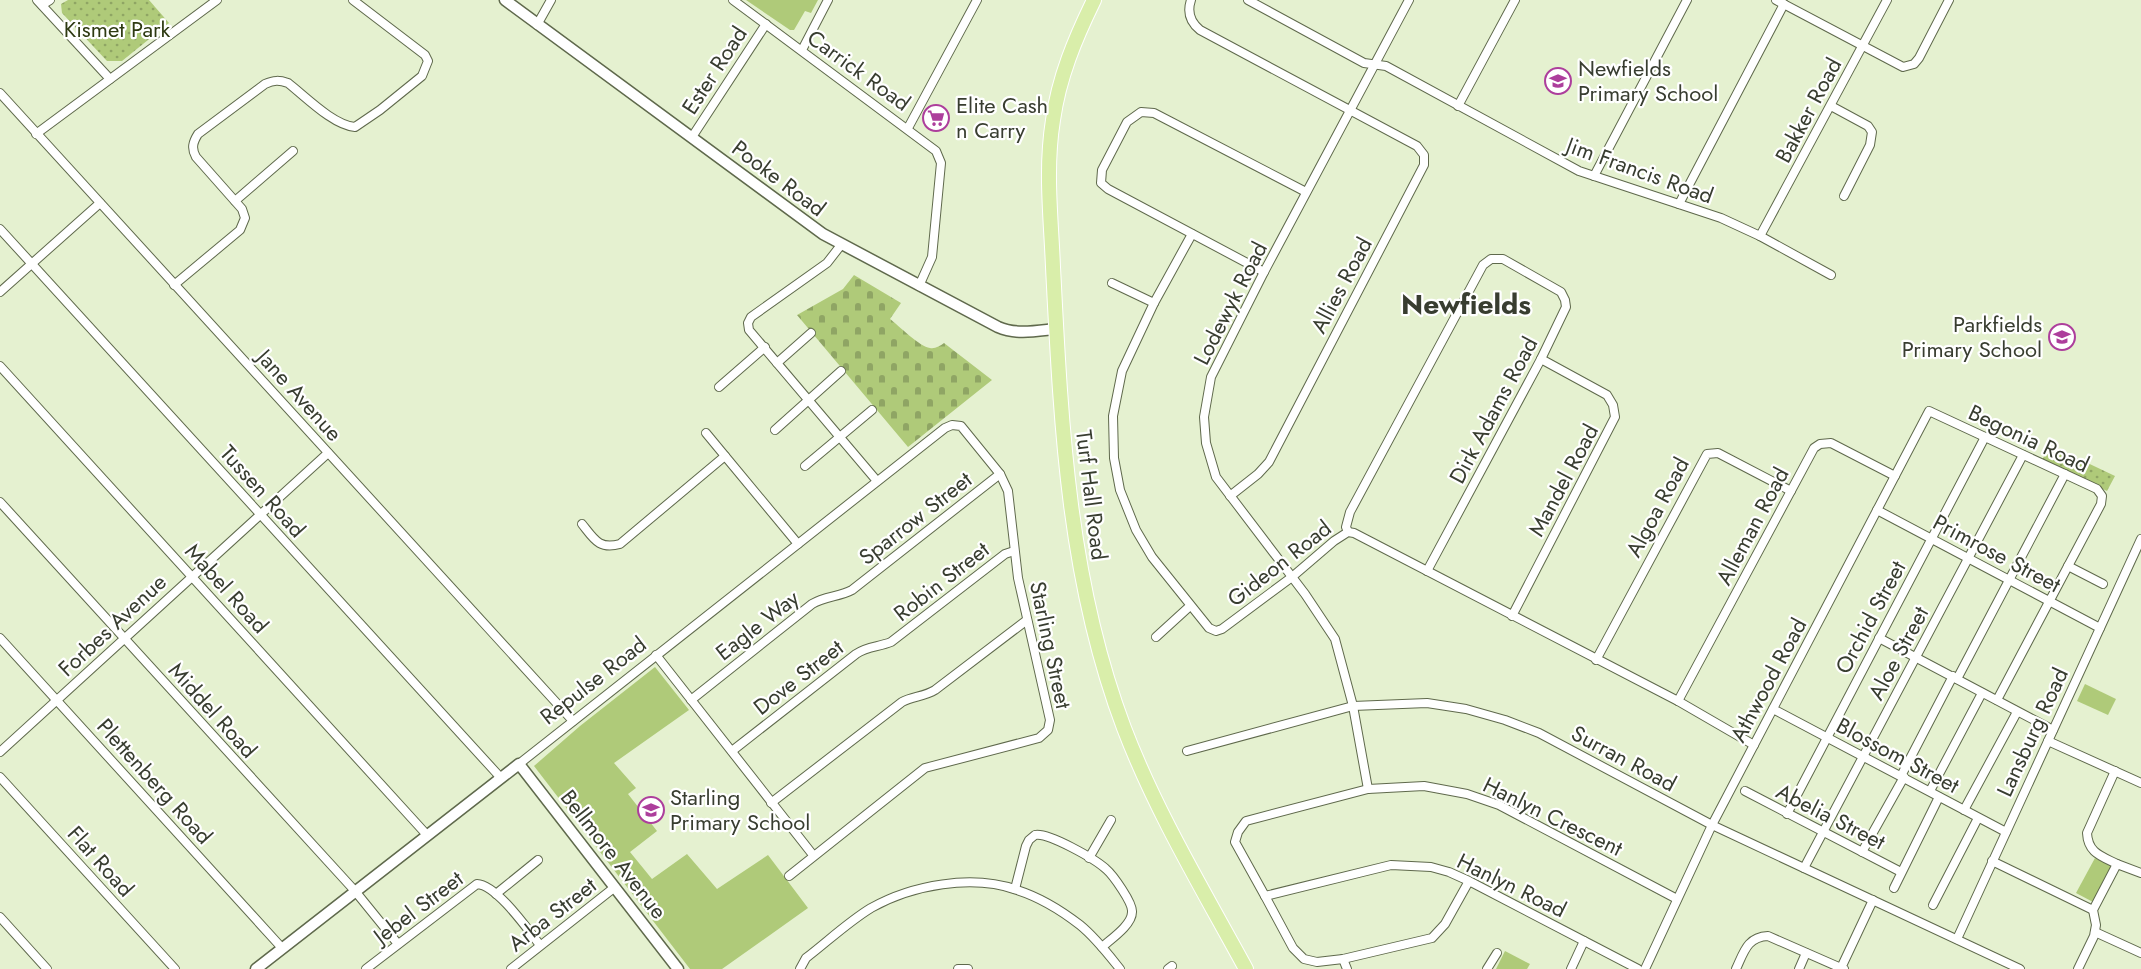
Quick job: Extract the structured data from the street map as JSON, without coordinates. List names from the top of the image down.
{
  "streets": {
    "main road": ["Turf Hall Road"],
    "street": [
      "Ester Road",
      "Carrick Road",
      "Bakker Road",
      "Jim Francis Road",
      "Pooke Road",
      "Allies Road",
      "Lodewyk Road",
      "Jane Avenue",
      "Dirk Adams Road",
      "Begonia Road",
      "Mandel Road",
      "Tussen Road",
      "Algoa Road",
      "Sparrow Street",
      "Alleman Road",
      "Primrose Street",
      "Gideon Road",
      "Robin Street",
      "Mabel Road",
      "Orchid Street",
      "Forbes Avenue",
      "Eagle Way",
      "Starling Street",
      "Aloe Street",
      "Dove Street",
      "Repulse Road",
      "Athwood Road",
      "Middel Road",
      "Lansburg Road",
      "Blossom Street",
      "Surran Road",
      "Plettenberg Road",
      "Hanlyn Crescent",
      "Abelia Street",
      "Bellmore Avenue",
      "Flat Road",
      "Hanlyn Road",
      "Jebel Street",
      "Arba Street"
    ]
  },
  "crossings": [
    ["Ester Road", "Carrick Road"],
    ["Ester Road", "Pooke Road"],
    ["Carrick Road", "Pooke Road"],
    ["Bakker Road", "Jim Francis Road"],
    ["Jim Francis Road", "Lodewyk Road"],
    ["Pooke Road", "Turf Hall Road"],
    ["Allies Road", "Lodewyk Road"],
    ["Lodewyk Road", "Gideon Road"],
    ["Lodewyk Road", "Surran Road"],
    ["Lodewyk Road", "Hanlyn Crescent"],
    ["Jane Avenue", "Forbes Avenue"],
    ["Jane Avenue", "Repulse Road"],
    ["Dirk Adams Road", "Mandel Road"],
    ["Dirk Adams Road", "Gideon Road"],
    ["Begonia Road", "Primrose Street"],
    ["Begonia Road", "Orchid Street"],
    ["Begonia Road", "Aloe Street"],
    ["Begonia Road", "Athwood Road"],
    ["Mandel Road", "Gideon Road"],
    ["Tussen Road", "Forbes Avenue"],
    ["Tussen Road", "Repulse Road"],
    ["Algoa Road", "Alleman Road"],
    ["Algoa Road", "Gideon Road"],
    ["Sparrow Street", "Eagle Way"],
    ["Sparrow Street", "Starling Street"],
    ["Alleman Road", "Gideon Road"],
    ["Alleman Road", "Athwood Road"],
    ["Primrose Street", "Orchid Street"],
    ["Primrose Street", "Aloe Street"],
    ["Primrose Street", "Athwood Road"],
    ["Primrose Street", "Lansburg Road"],
    ["Gideon Road", "Athwood Road"],
    ["Robin Street", "Starling Street"],
    ["Robin Street", "Dove Street"],
    ["Mabel Road", "Forbes Avenue"],
    ["Mabel Road", "Repulse Road"],
    ["Orchid Street", "Blossom Street"],
    ["Orchid Street", "Abelia Street"],
    ["Forbes Avenue", "Middel Road"],
    ["Forbes Avenue", "Plettenberg Road"],
    ["Starling Street", "Repulse Road"],
    ["Aloe Street", "Blossom Street"],
    ["Aloe Street", "Surran Road"],
    ["Aloe Street", "Abelia Street"],
    ["Repulse Road", "Middel Road"],
    ["Repulse Road", "Plettenberg Road"],
    ["Repulse Road", "Bellmore Avenue"],
    ["Athwood Road", "Blossom Street"],
    ["Athwood Road", "Surran Road"],
    ["Athwood Road", "Hanlyn Crescent"],
    ["Middel Road", "Jebel Street"],
    ["Lansburg Road", "Blossom Street"],
    ["Lansburg Road", "Surran Road"],
    ["Hanlyn Crescent", "Hanlyn Road"],
    ["Bellmore Avenue", "Arba Street"],
    ["Jebel Street", "Arba Street"]
  ],
  "districts": ["Newfields"],
  "parks": ["Kismet Park"],
  "places": {
    "school or university": ["Newfields Primary School", "Parkfields Primary School", "Starling Primary School"],
    "supermarket": ["Elite Cash n Carry"]
  }
}
